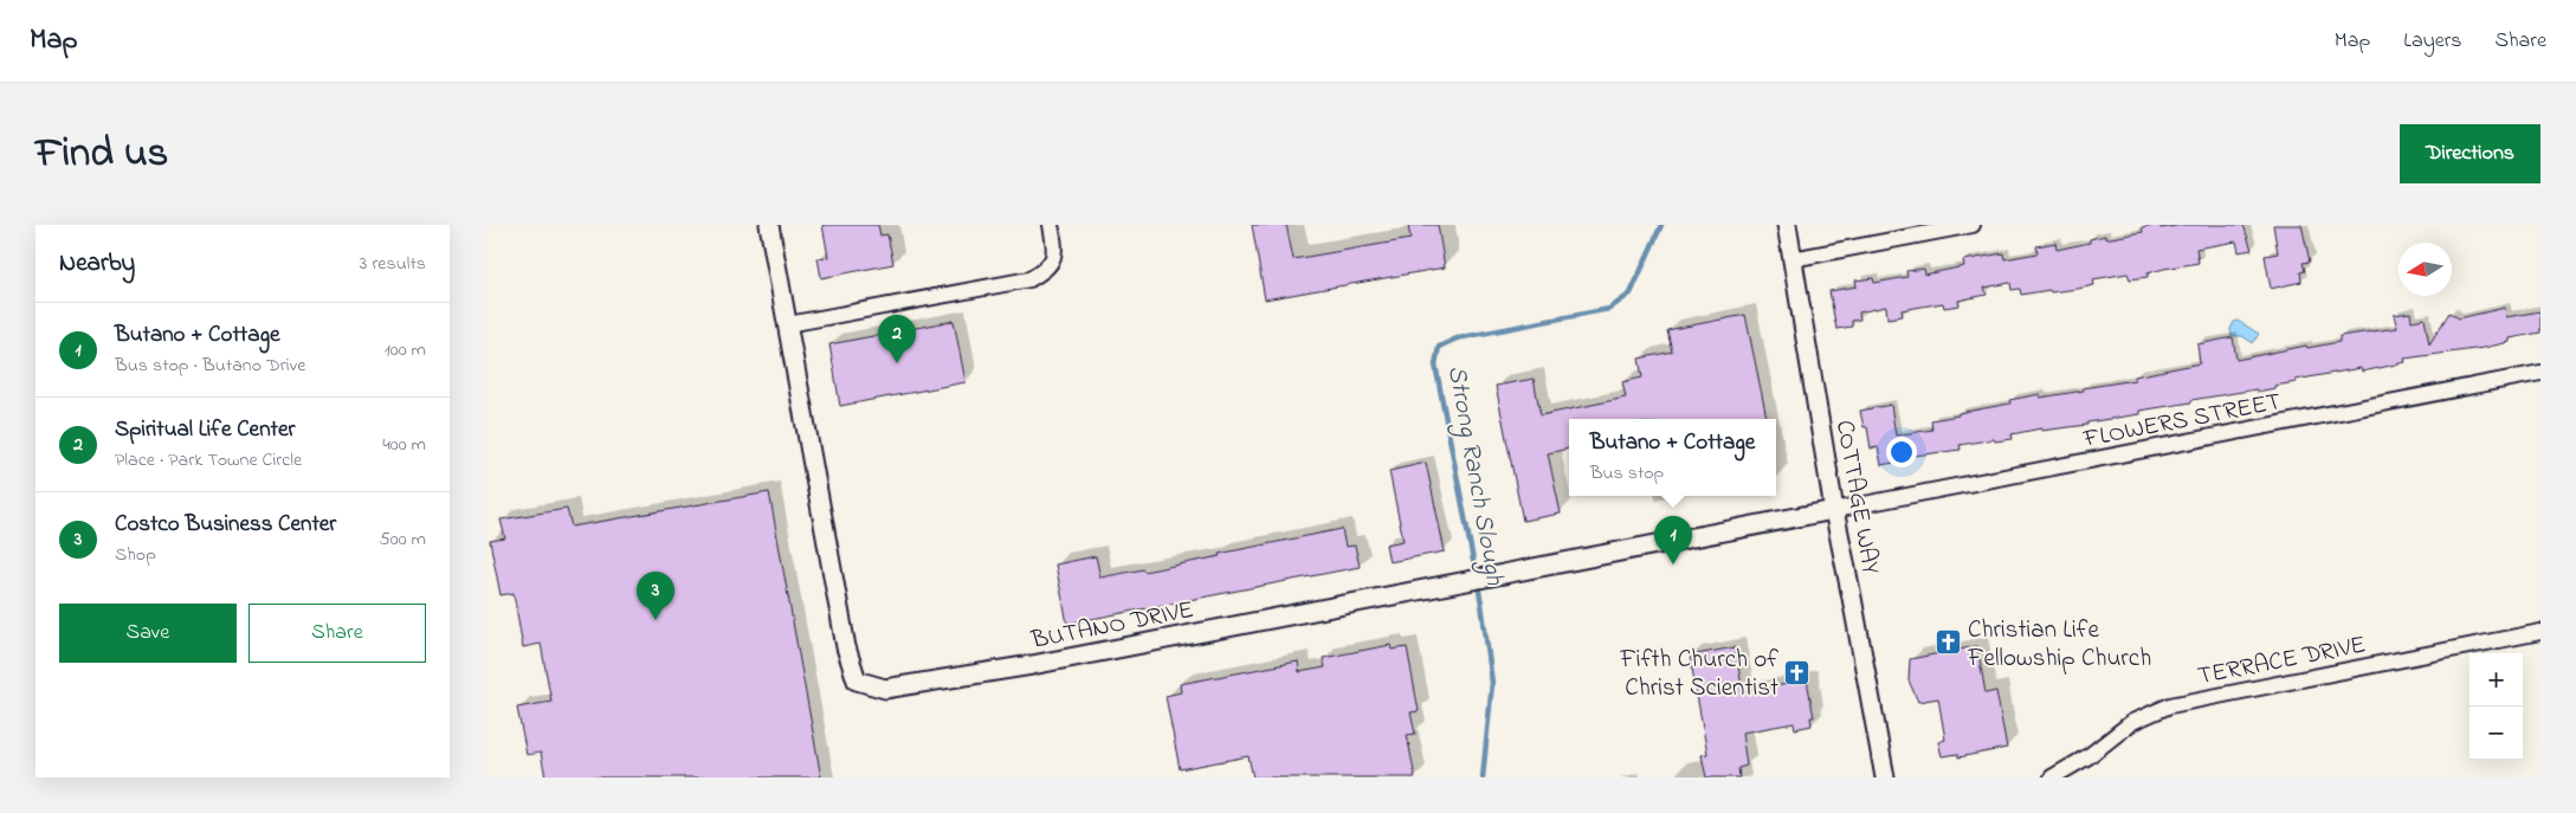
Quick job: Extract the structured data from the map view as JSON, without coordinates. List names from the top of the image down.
{
  "streets": {
    "street": [
      "FLOWERS STREET",
      "COTTAGE WAY",
      "BUTANO DRIVE",
      "TERRACE DRIVE"
    ]
  },
  "crossings": [
    ["FLOWERS STREET", "COTTAGE WAY"],
    ["FLOWERS STREET", "BUTANO DRIVE"],
    ["COTTAGE WAY", "BUTANO DRIVE"]
  ],
  "water": ["Strong Ranch Slough"],
  "places": {
    "church": ["Christian Life Fellowship Church", "Fifth Church of Christ Scientist"]
  },
  "north": "left",
  "page": {
    "header": "Map",
    "nav": ["Map", "Layers", "Share"],
    "title": "Find us",
    "buttons": [
      "Directions",
      ["Save", "Share"]
    ],
    "heading": ["Nearby", "3 results"],
    "list": [
      {
        "mark": "1",
        "name": "Butano + Cottage",
        "note": "Bus stop · Butano Drive",
        "value": "100 m"
      },
      {
        "mark": "2",
        "name": "Spiritual Life Center",
        "note": "Place · Park Towne Circle",
        "value": "400 m"
      },
      {
        "mark": "3",
        "name": "Costco Business Center",
        "note": "Shop",
        "value": "500 m"
      }
    ],
    "pins": ["2", "1", "3"],
    "popup": ["Butano + Cottage", "Bus stop"],
    "map_buttons": ["+", "−"]
  }
}
